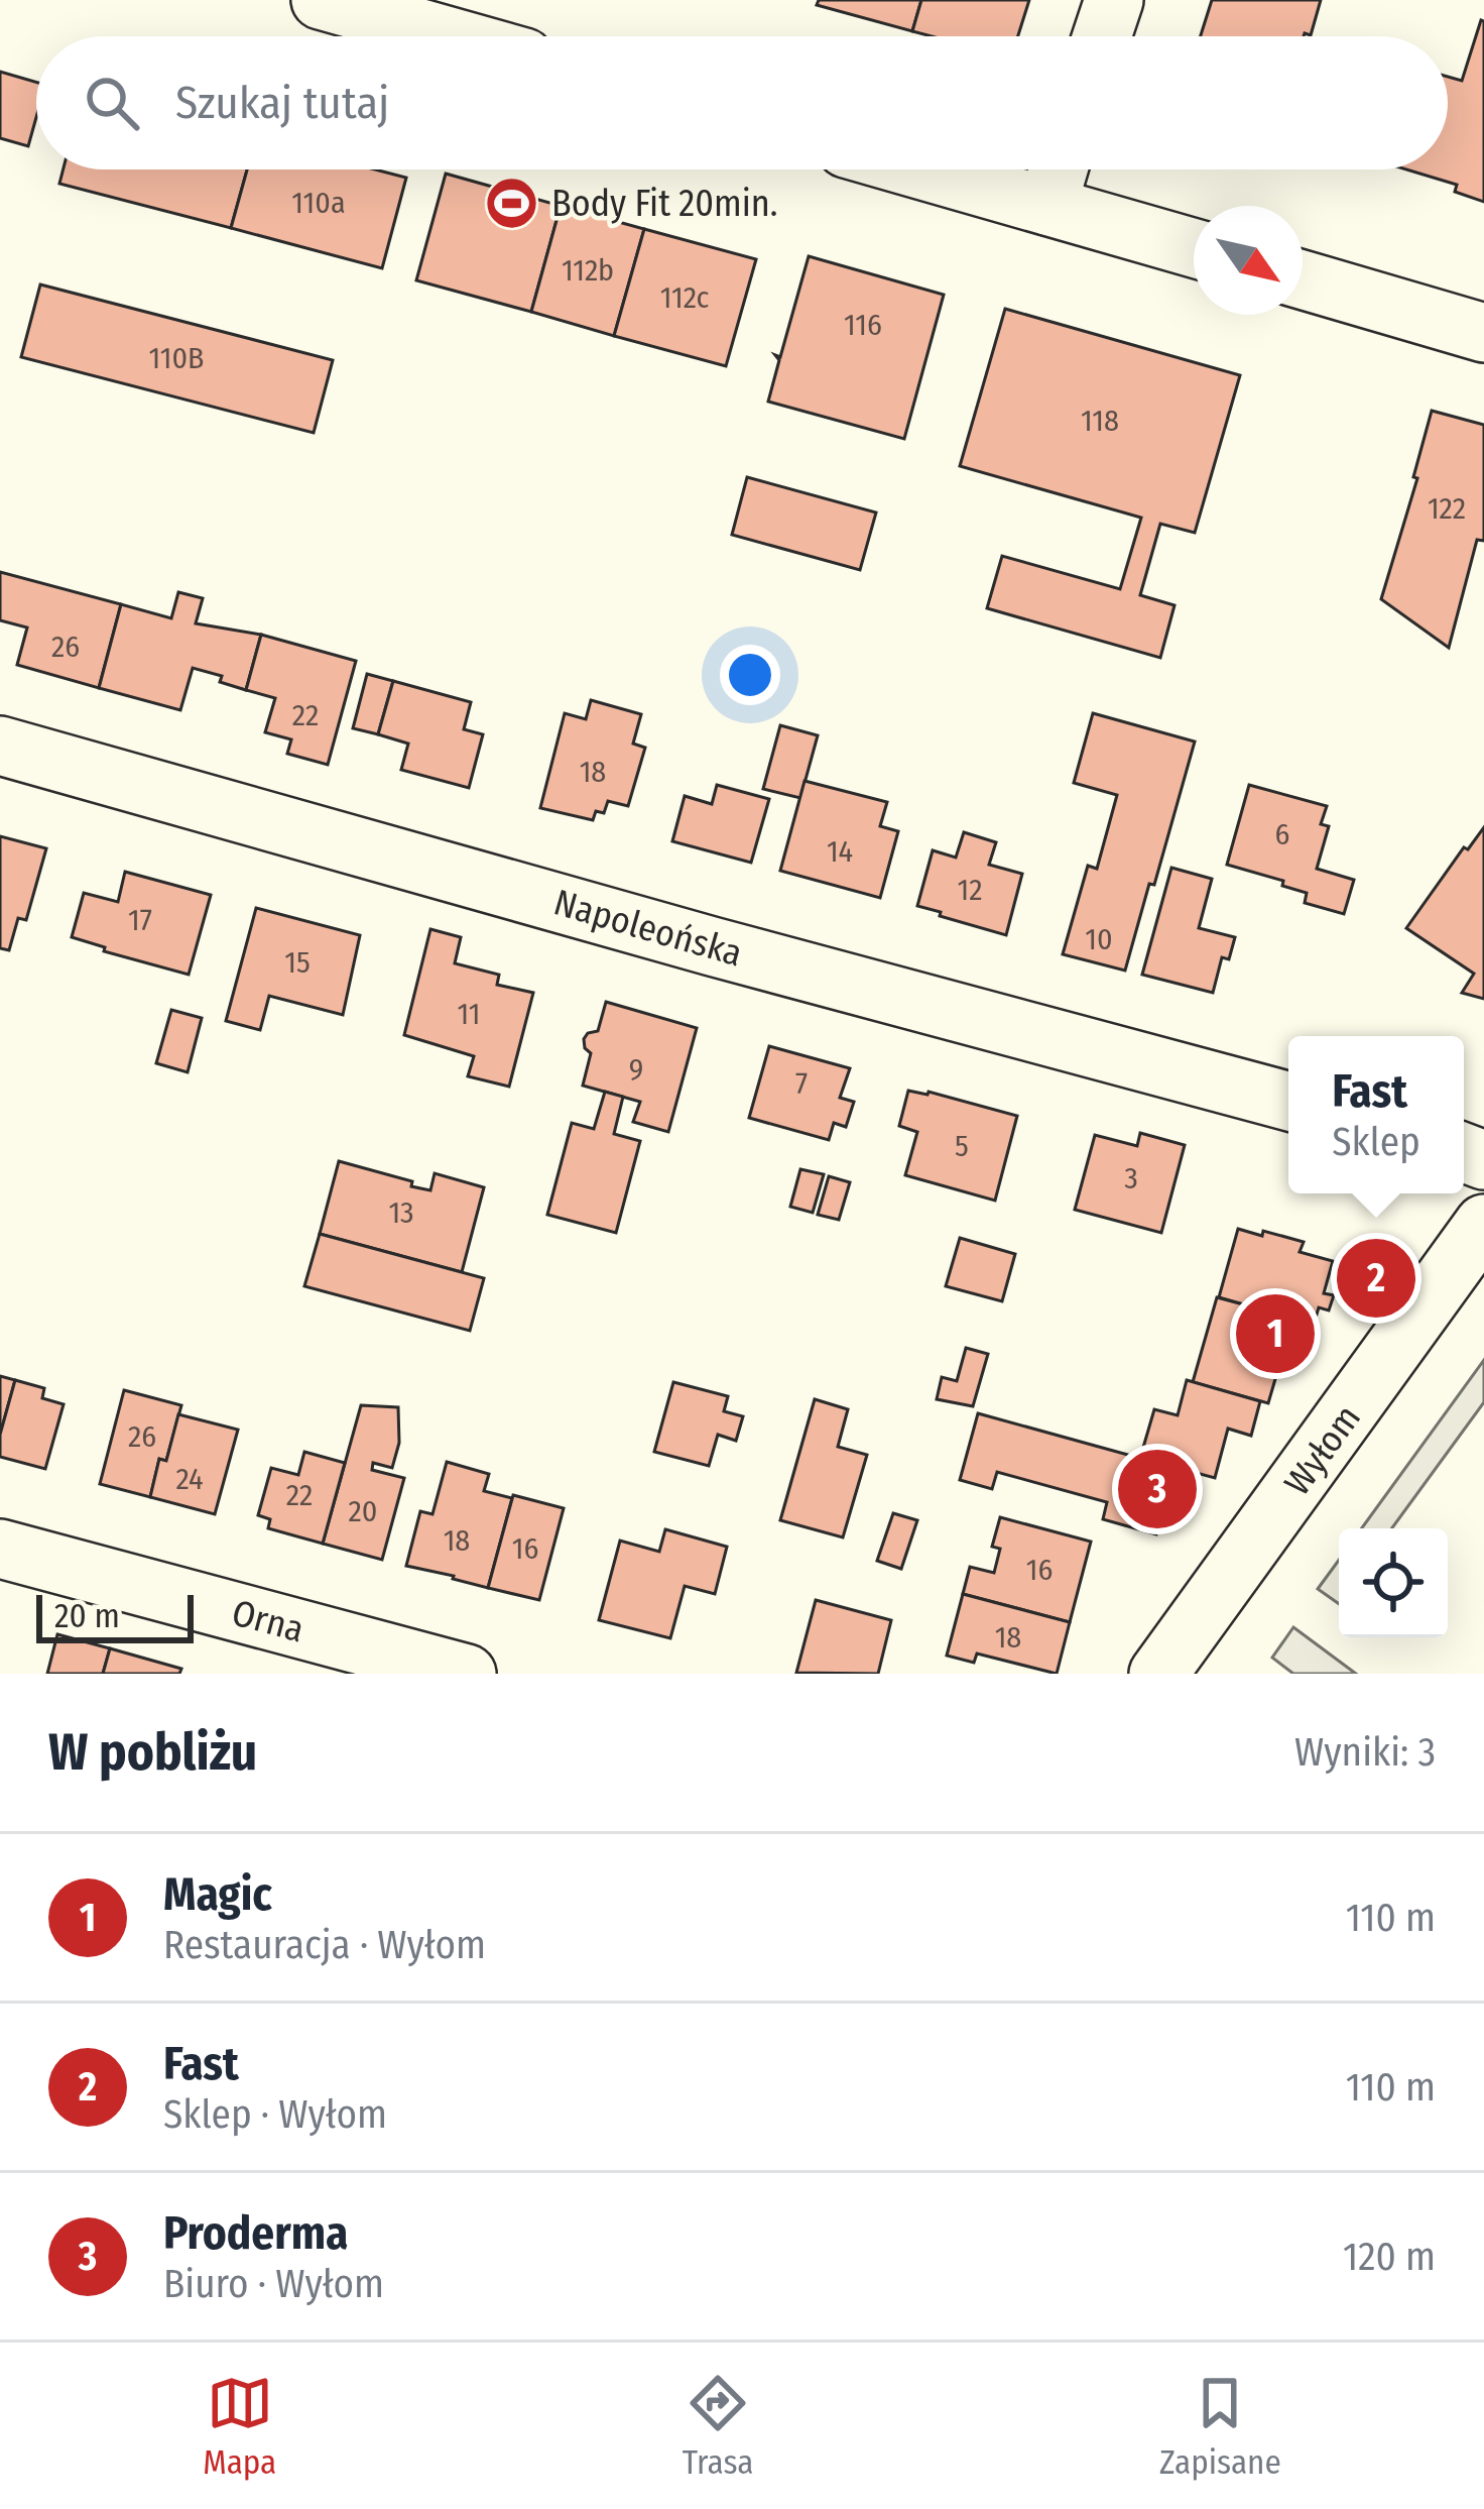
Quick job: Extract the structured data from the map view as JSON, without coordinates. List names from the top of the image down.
{
  "streets": {
    "street": ["Napoleońska", "Wyłom", "Orna"]
  },
  "places": {
    "sports": ["Body Fit 20min."]
  },
  "house_numbers": [
    "110a",
    "112b",
    "112c",
    "116",
    "110B",
    "118",
    "122",
    "26",
    "22",
    "18",
    "6",
    "14",
    "12",
    "17",
    "10",
    "15",
    "11",
    "9",
    "7",
    "5",
    "3",
    "13",
    "26",
    "24",
    "22",
    "20",
    "18",
    "16",
    "16",
    "18"
  ],
  "scale_bar": "20 m",
  "north": "bottom right",
  "page": {
    "search": "Szukaj tutaj",
    "popup": ["Fast", "Sklep"],
    "pins": ["2", "1", "3"],
    "scale": "20 m",
    "heading": ["W pobliżu", "Wyniki: 3"],
    "list": [
      {
        "mark": "1",
        "name": "Magic",
        "note": "Restauracja · Wyłom",
        "value": "110 m"
      },
      {
        "mark": "2",
        "name": "Fast",
        "note": "Sklep · Wyłom",
        "value": "110 m"
      },
      {
        "mark": "3",
        "name": "Proderma",
        "note": "Biuro · Wyłom",
        "value": "120 m"
      }
    ],
    "nav": ["Mapa", "Trasa", "Zapisane"]
  }
}
